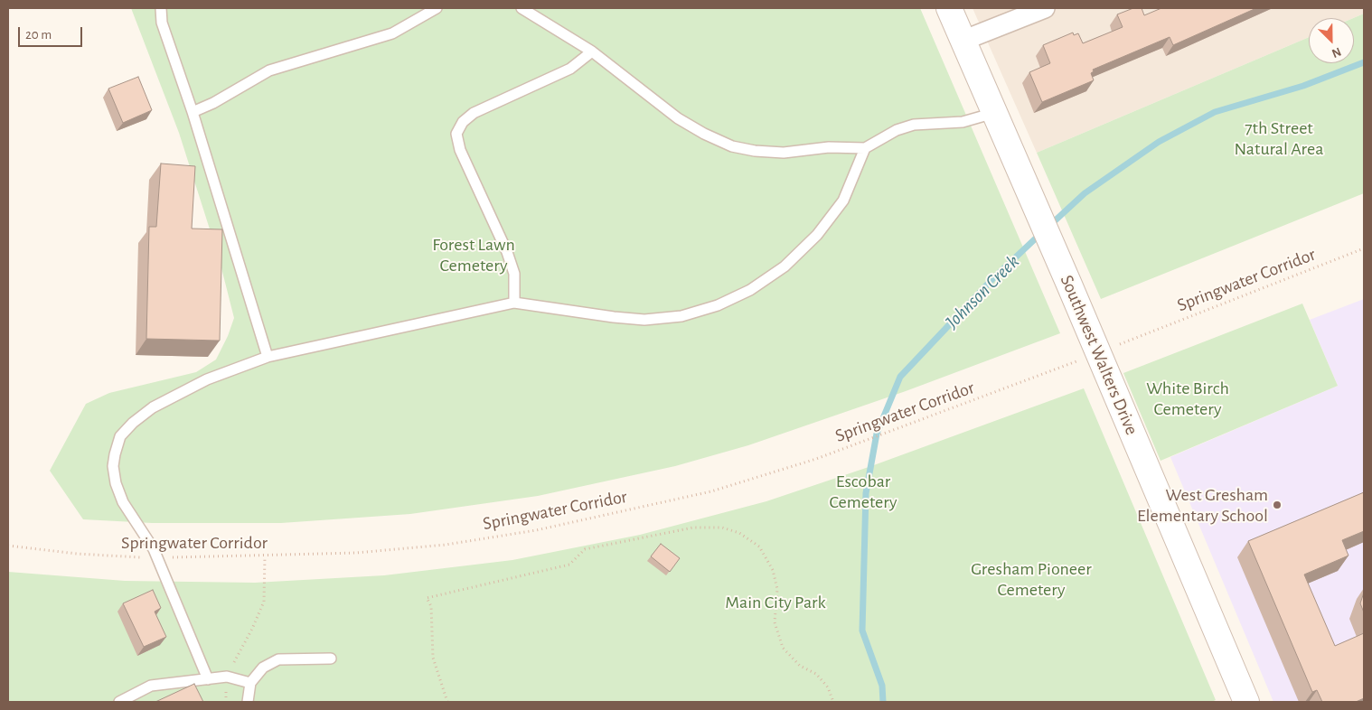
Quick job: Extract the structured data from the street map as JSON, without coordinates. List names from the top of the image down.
{
  "streets": {
    "street": ["Southwest Walters Drive"],
    "path": ["Springwater Corridor"]
  },
  "water": ["Johnson Creek"],
  "parks": [
    "7th Street Natural Area",
    "Forest Lawn Cemetery",
    "White Birch Cemetery",
    "Escobar Cemetery",
    "Gresham Pioneer Cemetery",
    "Main City Park"
  ],
  "places": ["West Gresham Elementary School"],
  "scale_bar": "20 m",
  "north": "bottom right"
}
